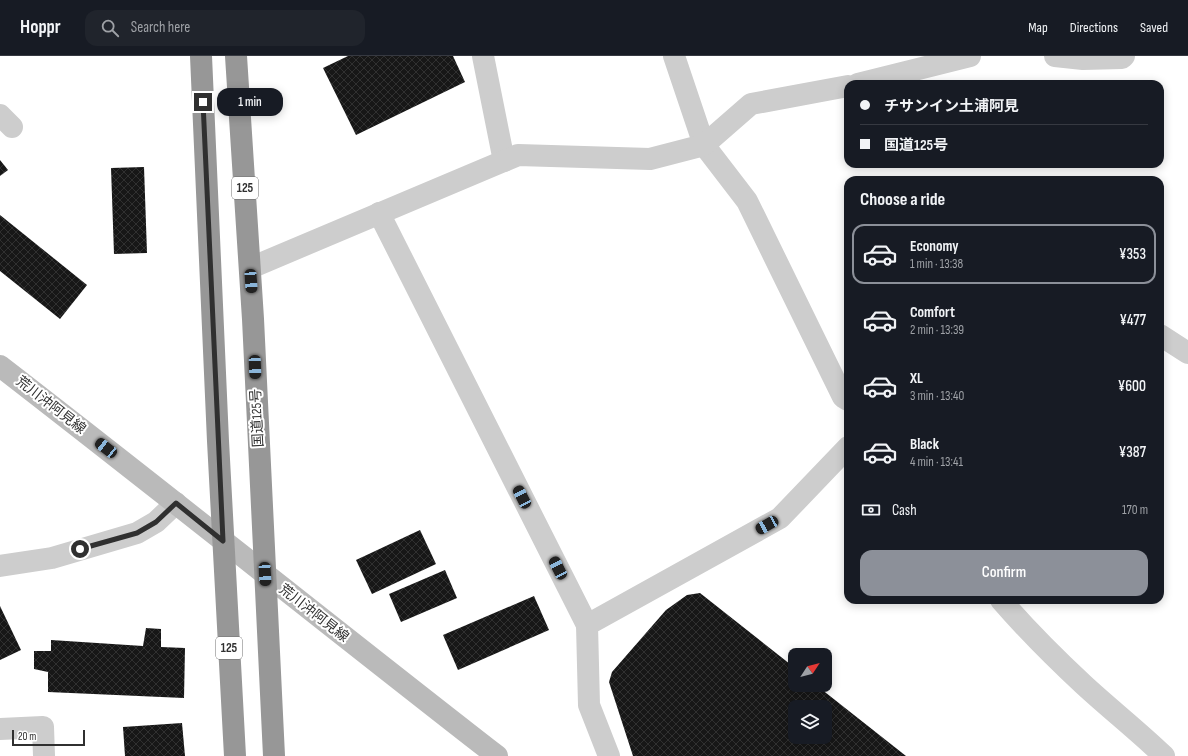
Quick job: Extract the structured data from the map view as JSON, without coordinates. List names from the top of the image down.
{
  "streets": {
    "highway": ["125", "国道125号"],
    "main road": ["荒川沖阿見線"]
  },
  "crossings": [
    ["125", "荒川沖阿見線"],
    ["荒川沖阿見線", "国道125号"]
  ],
  "scale_bar": "20 m",
  "north": "top right",
  "page": {
    "header": "Hoppr",
    "search": "Search here",
    "nav": ["Map", "Directions", "Saved"],
    "banner": ["チサンイン土浦阿見", "国道125号"],
    "bubble": "1 min",
    "heading": "Choose a ride",
    "list": [
      {
        "name": "Economy",
        "note": "1 min · 13:38",
        "value": "¥353"
      },
      {
        "name": "Comfort",
        "note": "2 min · 13:39",
        "value": "¥477"
      },
      {
        "name": "XL",
        "note": "3 min · 13:40",
        "value": "¥600"
      },
      {
        "name": "Black",
        "note": "4 min · 13:41",
        "value": "¥387"
      }
    ],
    "pay": ["Cash", "170 m"],
    "buttons": "Confirm",
    "scale": "20 m"
  }
}
